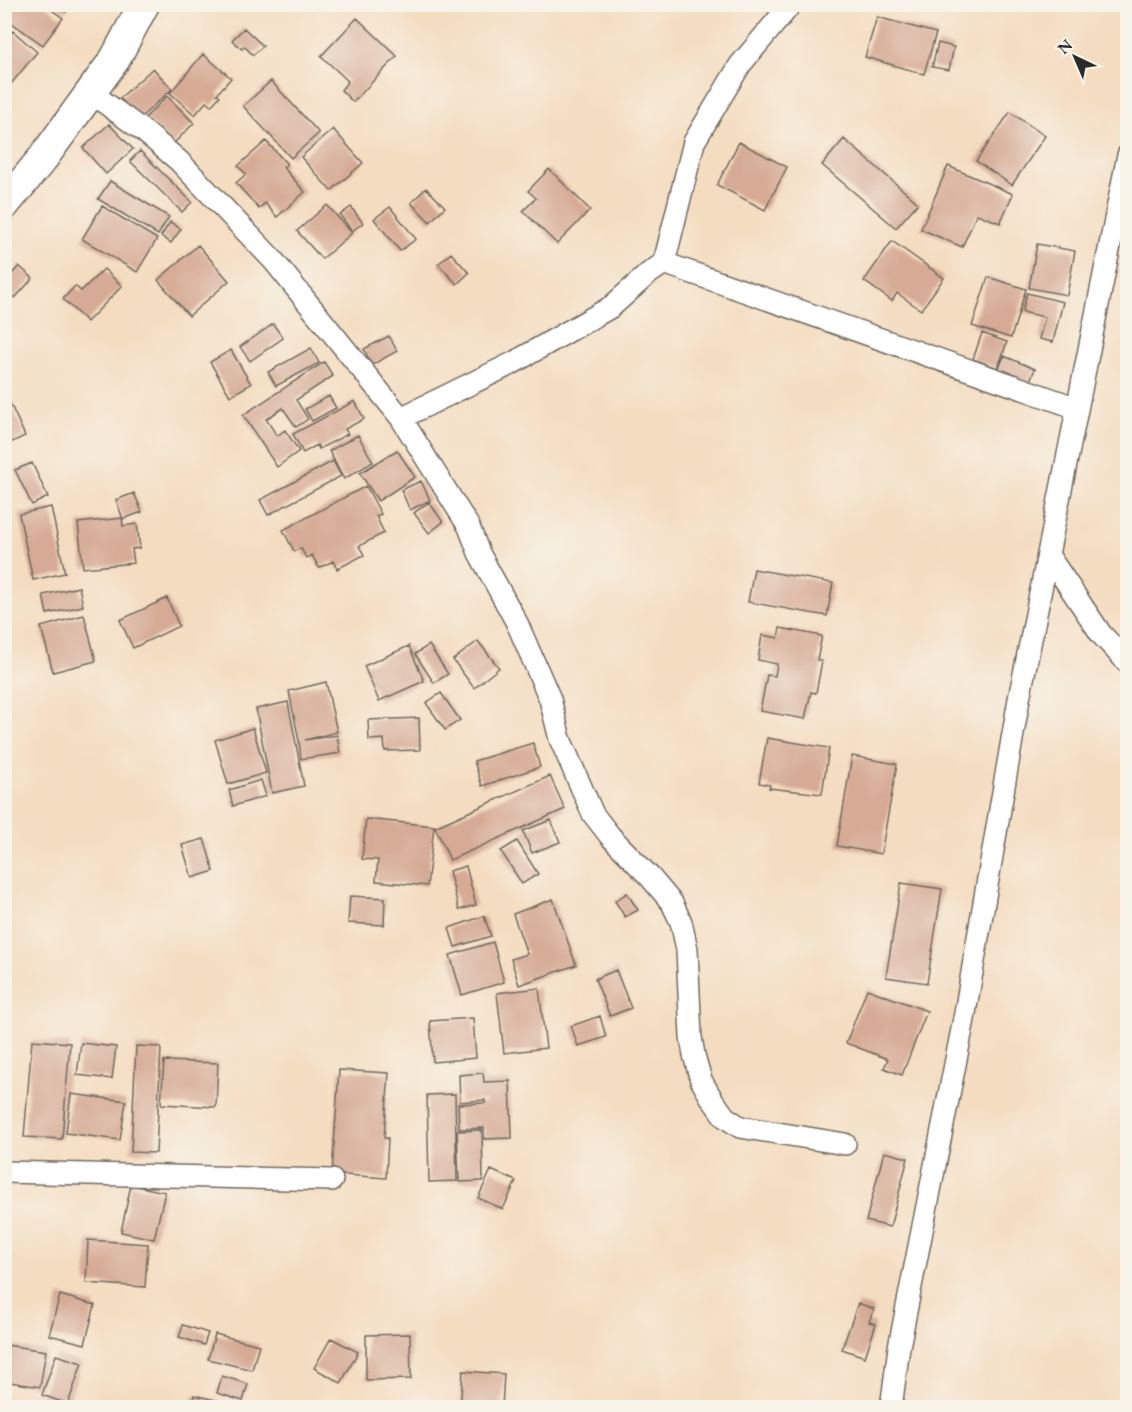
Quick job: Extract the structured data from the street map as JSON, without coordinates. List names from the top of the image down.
{
  "north": "top left"
}
